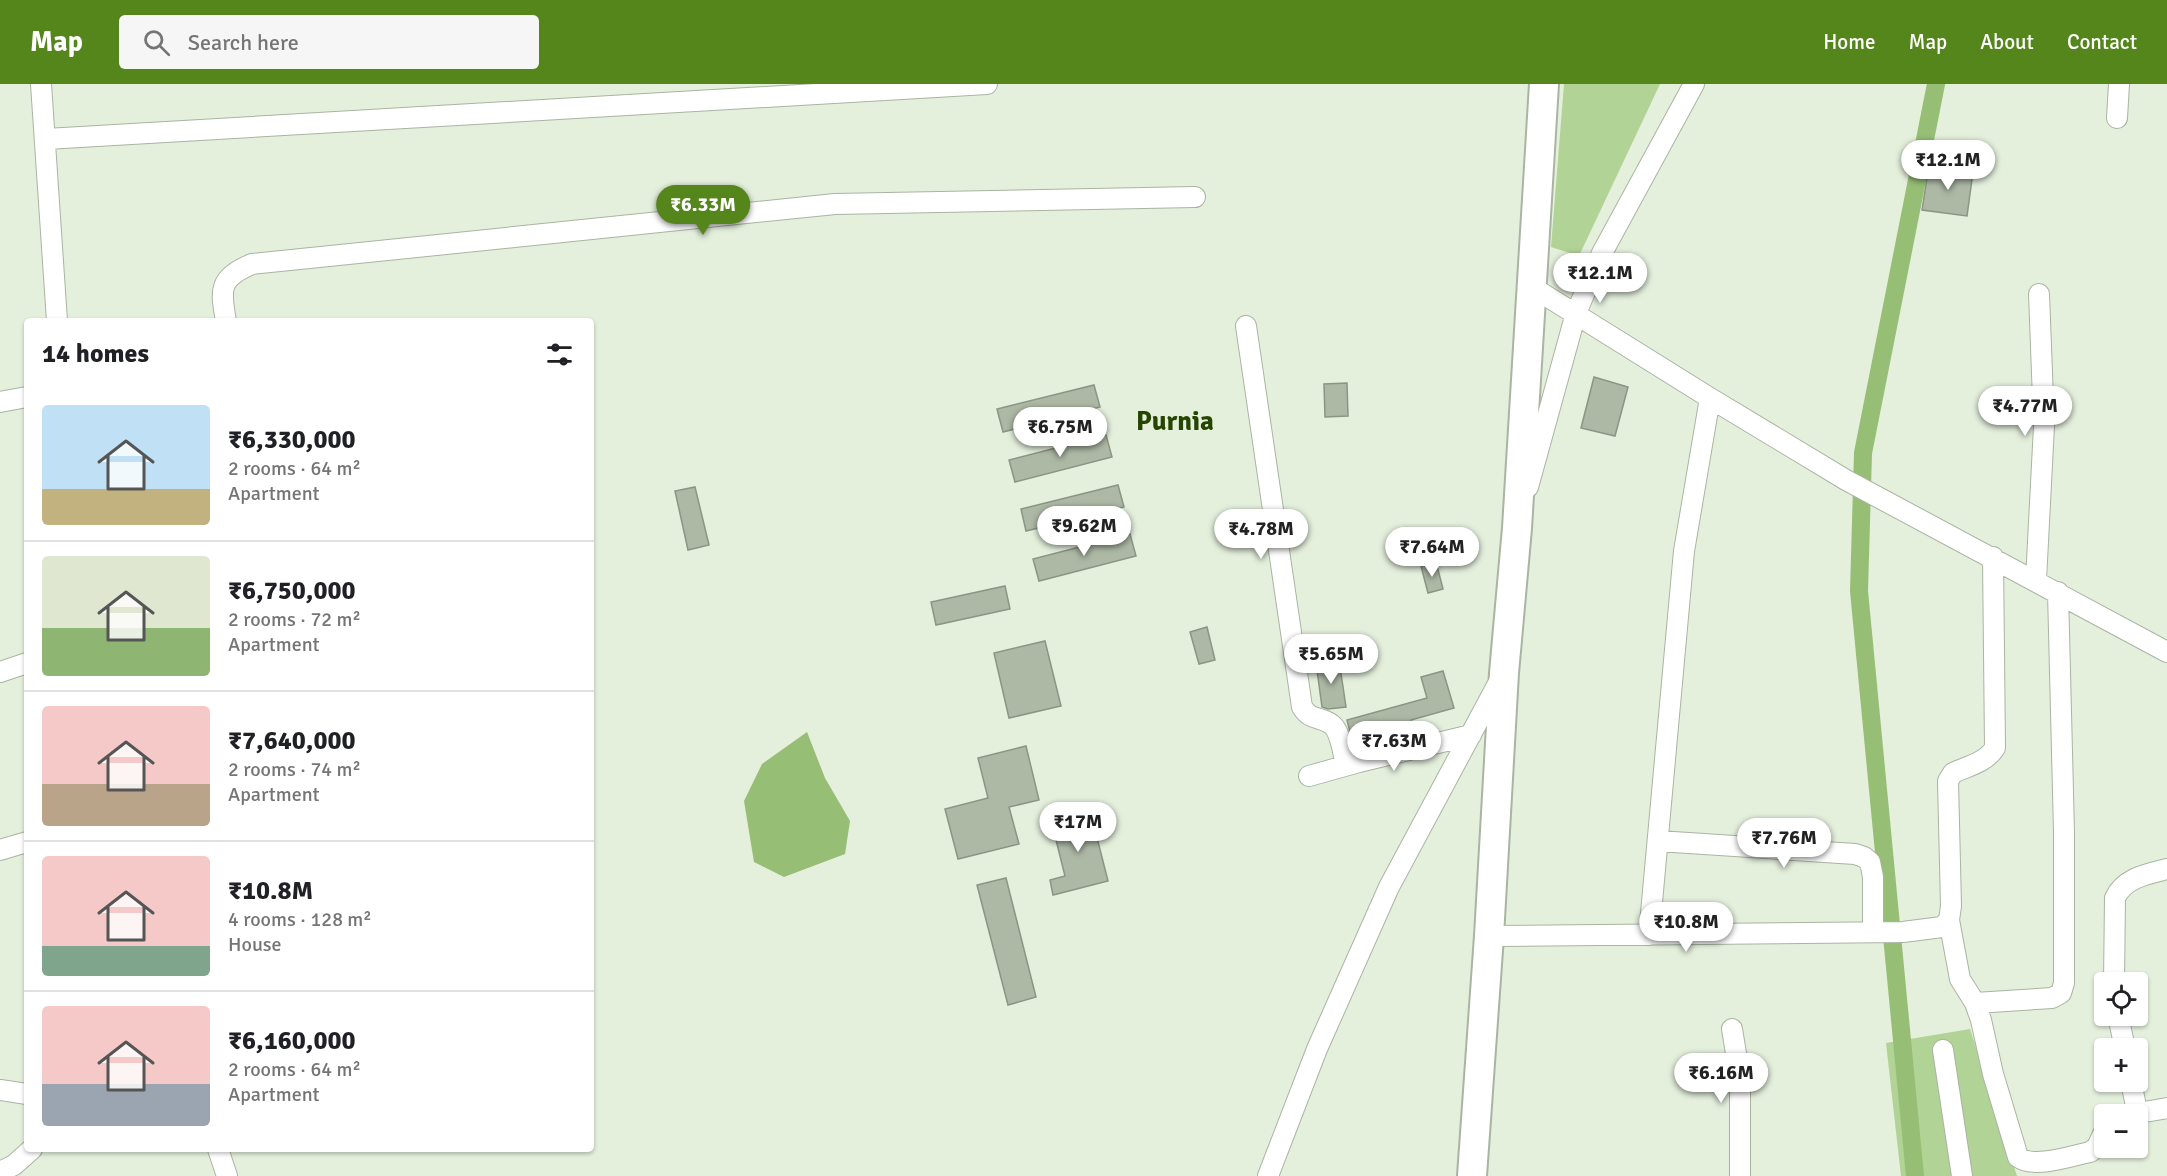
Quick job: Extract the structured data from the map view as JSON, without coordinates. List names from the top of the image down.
{
  "districts": ["Purnia"],
  "page": {
    "header": "Map",
    "search": "Search here",
    "nav": [
      "Home",
      "Map",
      "About",
      "Contact"
    ],
    "price": [
      "₹12.1M",
      "₹6.33M",
      "₹12.1M",
      "₹4.77M",
      "₹6.75M",
      "₹9.62M",
      "₹4.78M",
      "₹7.64M",
      "₹5.65M",
      "₹7.63M",
      "₹17M",
      "₹7.76M",
      "₹10.8M",
      "₹6.16M"
    ],
    "heading": "14 homes",
    "list": [
      {
        "name": "₹6,330,000",
        "note": "2 rooms · 64 m² · Apartment"
      },
      {
        "name": "₹6,750,000",
        "note": "2 rooms · 72 m² · Apartment"
      },
      {
        "name": "₹7,640,000",
        "note": "2 rooms · 74 m² · Apartment"
      },
      {
        "name": "₹10.8M",
        "note": "4 rooms · 128 m² · House"
      },
      {
        "name": "₹6,160,000",
        "note": "2 rooms · 64 m² · Apartment"
      }
    ],
    "map_buttons": ["+", "−"]
  }
}
